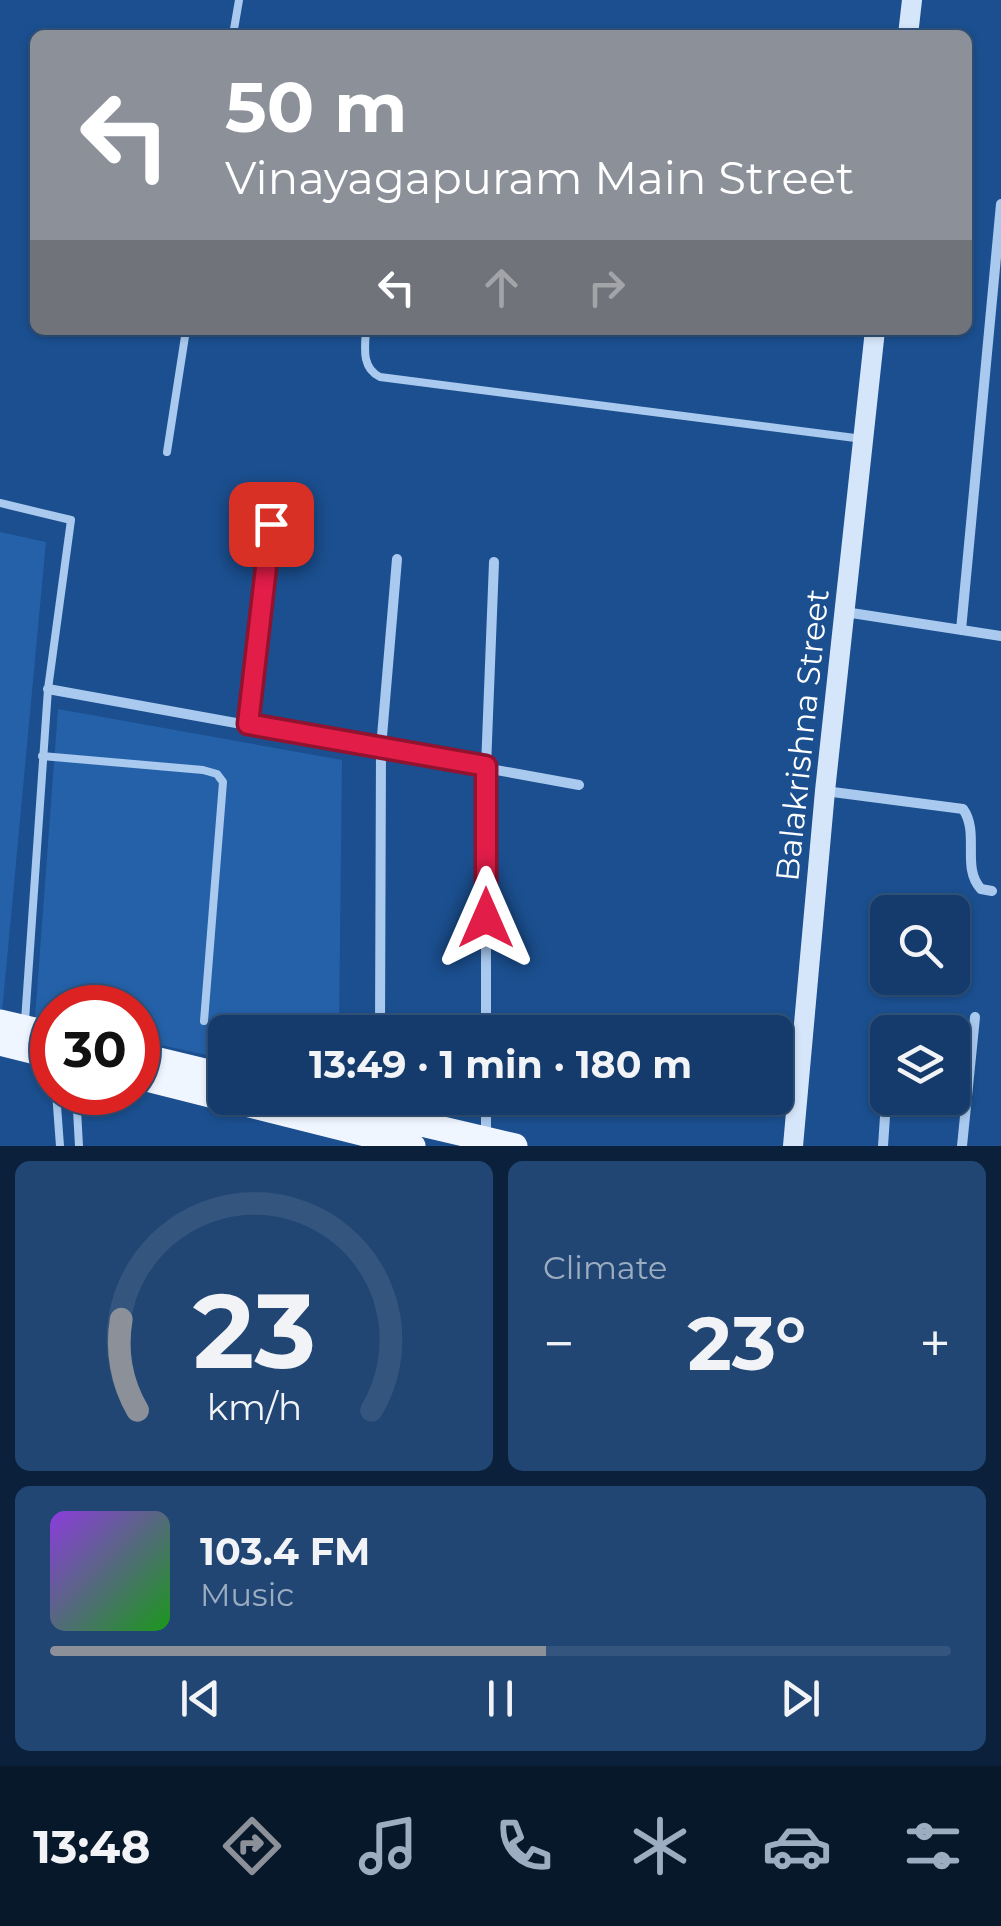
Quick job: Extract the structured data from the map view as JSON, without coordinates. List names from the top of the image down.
{
  "streets": {
    "street": ["Balakrishna Street"]
  },
  "page": {
    "turn": ["50 m", "Vinayagapuram Main Street"],
    "limit": "30",
    "trip": "13:49 · 1 min · 180 m",
    "tile": "Climate",
    "heat": ["−", "23°", "+"],
    "song": ["103.4 FM", "Music"],
    "tabs": "13:48",
    "gauge": ["23", "km/h"]
  }
}
